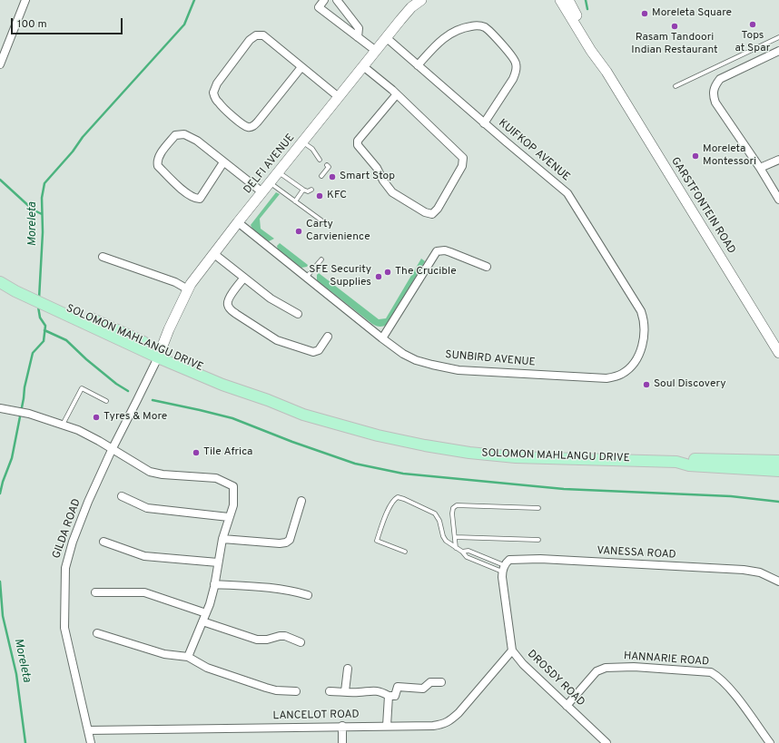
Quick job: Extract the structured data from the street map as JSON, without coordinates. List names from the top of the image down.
{
  "streets": {
    "main road": ["DELFI AVENUE", "GARSTFONTEIN ROAD", "SOLOMON MAHLANGU DRIVE"],
    "street": [
      "KUIFKOP AVENUE",
      "SUNBIRD AVENUE",
      "GILDA ROAD",
      "VANESSA ROAD",
      "HANNARIE ROAD",
      "DROSDY ROAD",
      "LANCELOT ROAD"
    ]
  },
  "crossings": [
    ["KUIFKOP AVENUE", "DELFI AVENUE"],
    ["KUIFKOP AVENUE", "SUNBIRD AVENUE"],
    ["DELFI AVENUE", "SOLOMON MAHLANGU DRIVE"],
    ["DELFI AVENUE", "SUNBIRD AVENUE"],
    ["DELFI AVENUE", "GILDA ROAD"],
    ["SOLOMON MAHLANGU DRIVE", "GILDA ROAD"],
    ["GILDA ROAD", "LANCELOT ROAD"],
    ["VANESSA ROAD", "DROSDY ROAD"],
    ["HANNARIE ROAD", "DROSDY ROAD"],
    ["DROSDY ROAD", "LANCELOT ROAD"]
  ],
  "water": ["Moreleta"],
  "places": [
    "Moreleta Square",
    "Tops at Spar",
    "Rasam Tandoori Indian Restaurant",
    "Moreleta Montessori",
    "Smart Stop",
    "KFC",
    "Carty Carvienience",
    "The Crucible",
    "SFE Security Supplies",
    "Soul Discovery",
    "Tyres & More",
    "Tile Africa"
  ],
  "scale_bar": "100 m"
}
